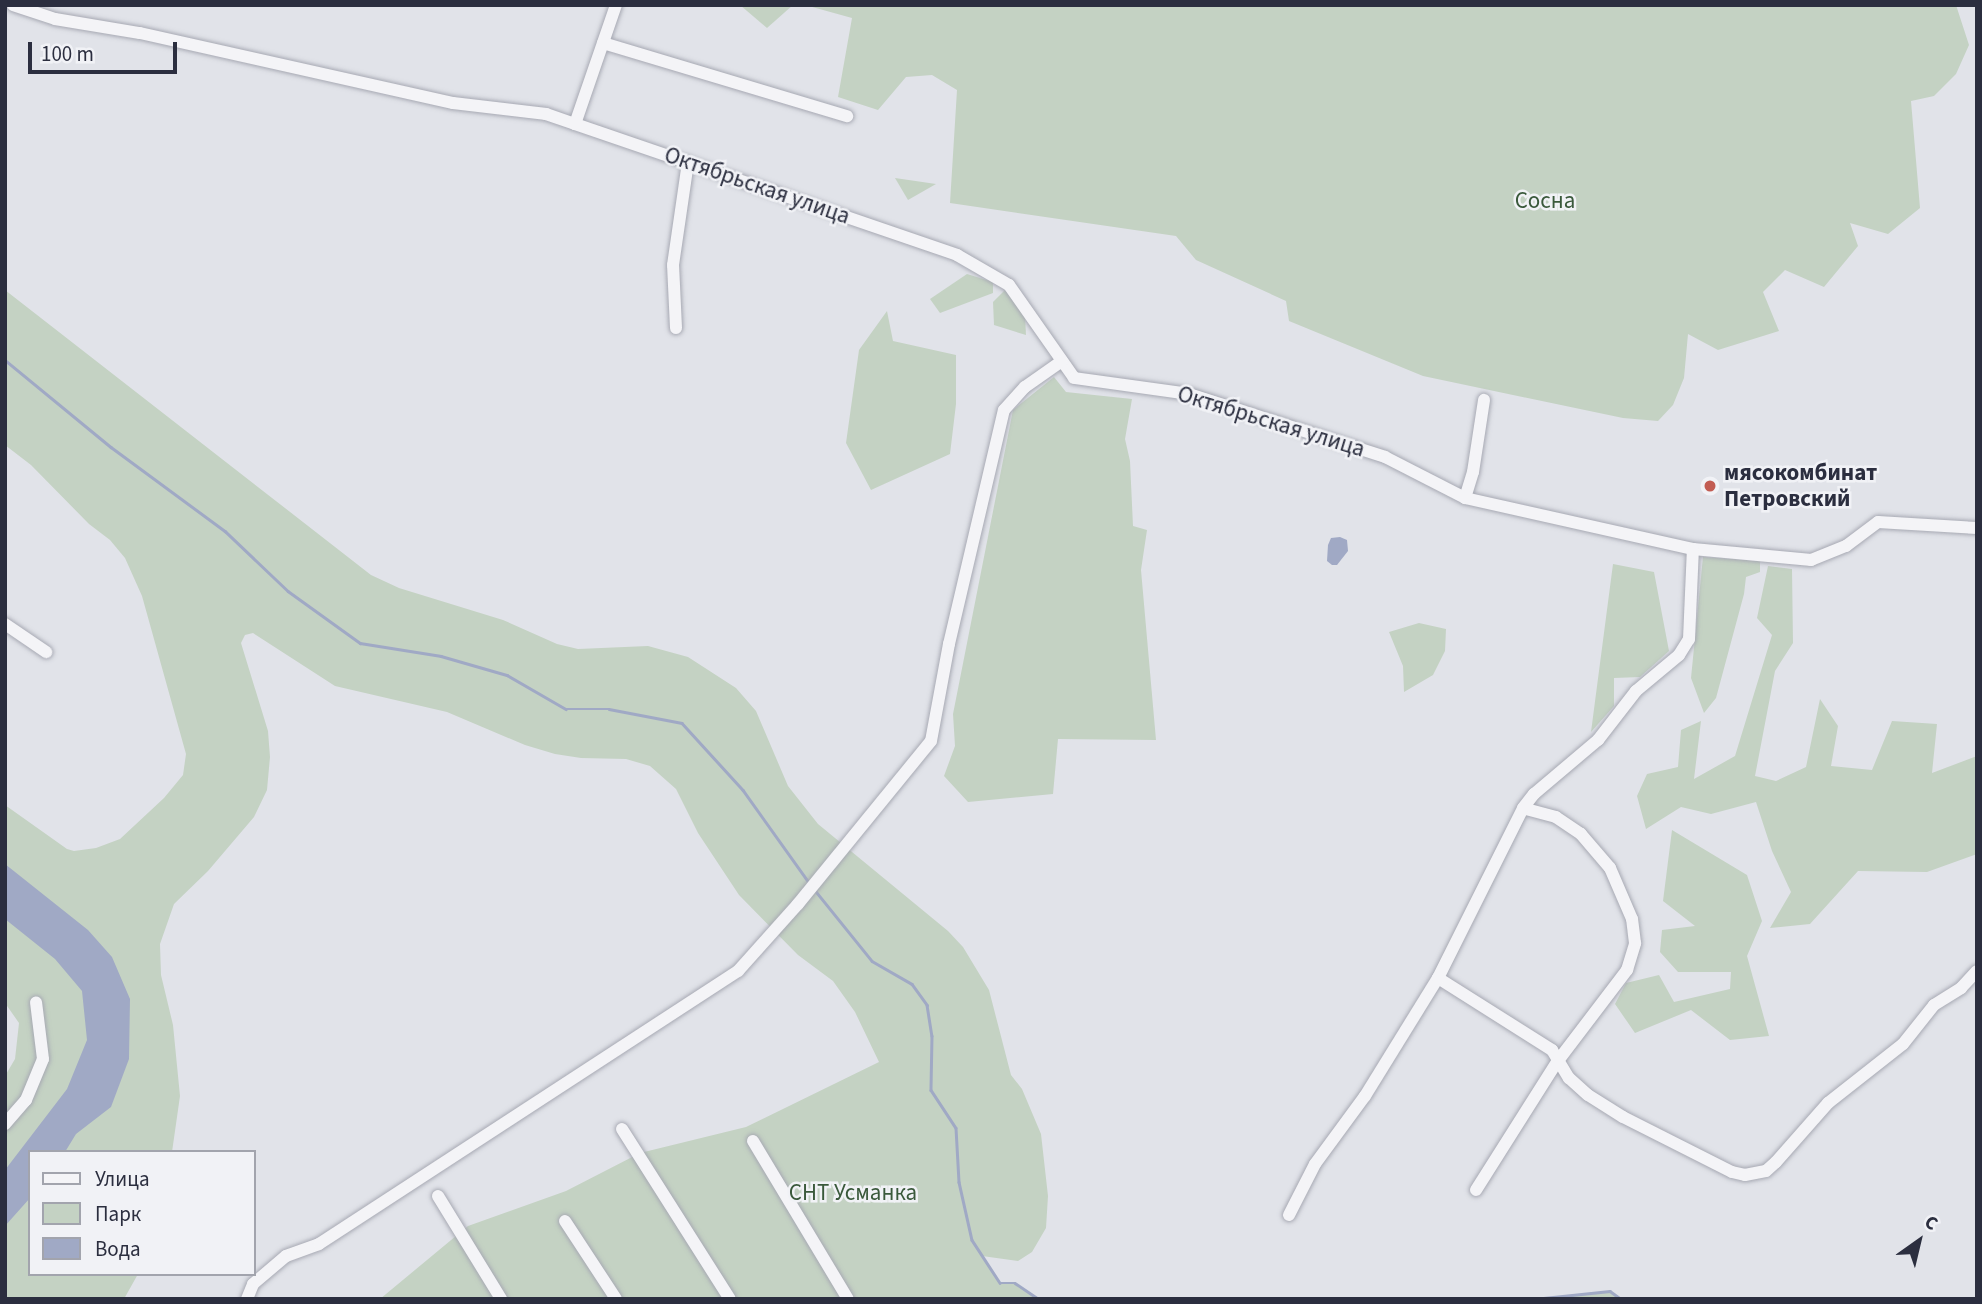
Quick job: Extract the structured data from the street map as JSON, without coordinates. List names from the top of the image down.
{
  "streets": {
    "street": ["Октябрьская улица"]
  },
  "parks": ["Сосна", "СНТ Усманка"],
  "places": ["мясокомбинат Петровский"],
  "legend": ["Улица", "Парк", "Вода"],
  "scale_bar": "100 m",
  "north": "top right"
}
